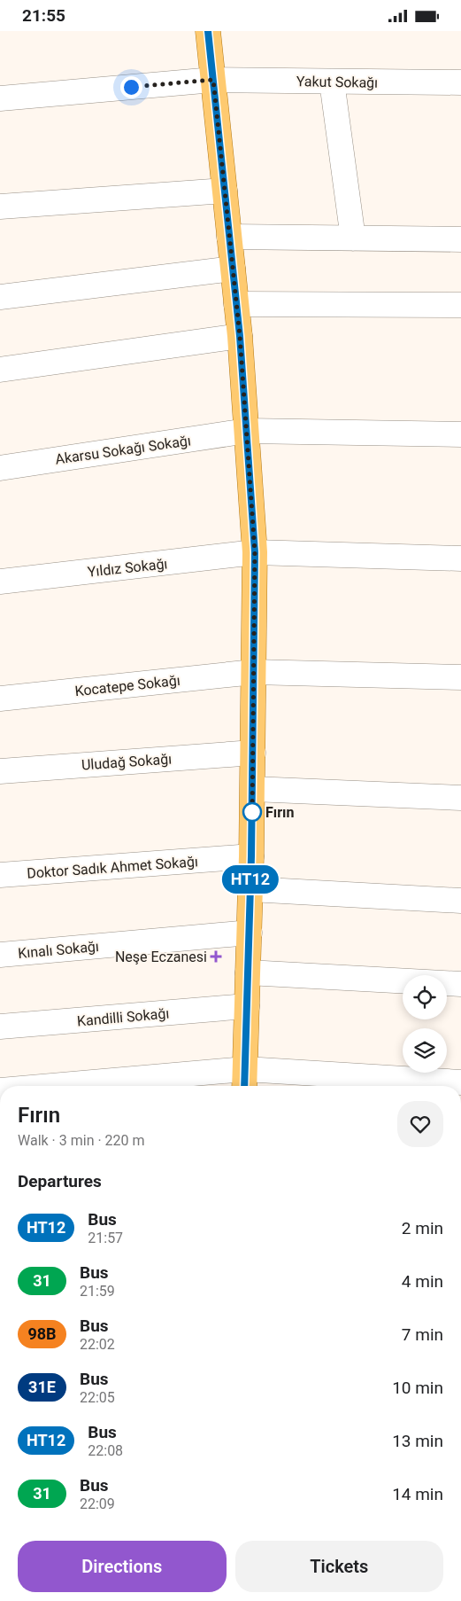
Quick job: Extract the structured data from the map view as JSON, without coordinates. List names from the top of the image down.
{
  "streets": {
    "street": [
      "Yakut Sokağı",
      "Akarsu Sokağı Sokağı",
      "Yıldız Sokağı",
      "Kocatepe Sokağı",
      "Uludağ Sokağı",
      "Doktor Sadık Ahmet Sokağı",
      "Kınalı Sokağı",
      "Kandilli Sokağı"
    ]
  },
  "places": {
    "other": ["Fırın"],
    "health": ["Neşe Eczanesi"]
  },
  "lines": ["bus line HT12"],
  "page": {
    "status": "21:55",
    "on_map": "HT12",
    "heading": [
      ["Fırın", "Walk · 3 min · 220 m"],
      "Departures"
    ],
    "list": [
      {
        "mark": "HT12",
        "name": "Bus",
        "note": "21:57",
        "value": "2 min"
      },
      {
        "mark": "31",
        "name": "Bus",
        "note": "21:59",
        "value": "4 min"
      },
      {
        "mark": "98B",
        "name": "Bus",
        "note": "22:02",
        "value": "7 min"
      },
      {
        "mark": "31E",
        "name": "Bus",
        "note": "22:05",
        "value": "10 min"
      },
      {
        "mark": "HT12",
        "name": "Bus",
        "note": "22:08",
        "value": "13 min"
      },
      {
        "mark": "31",
        "name": "Bus",
        "note": "22:09",
        "value": "14 min"
      }
    ],
    "buttons": ["Directions", "Tickets"]
  }
}
